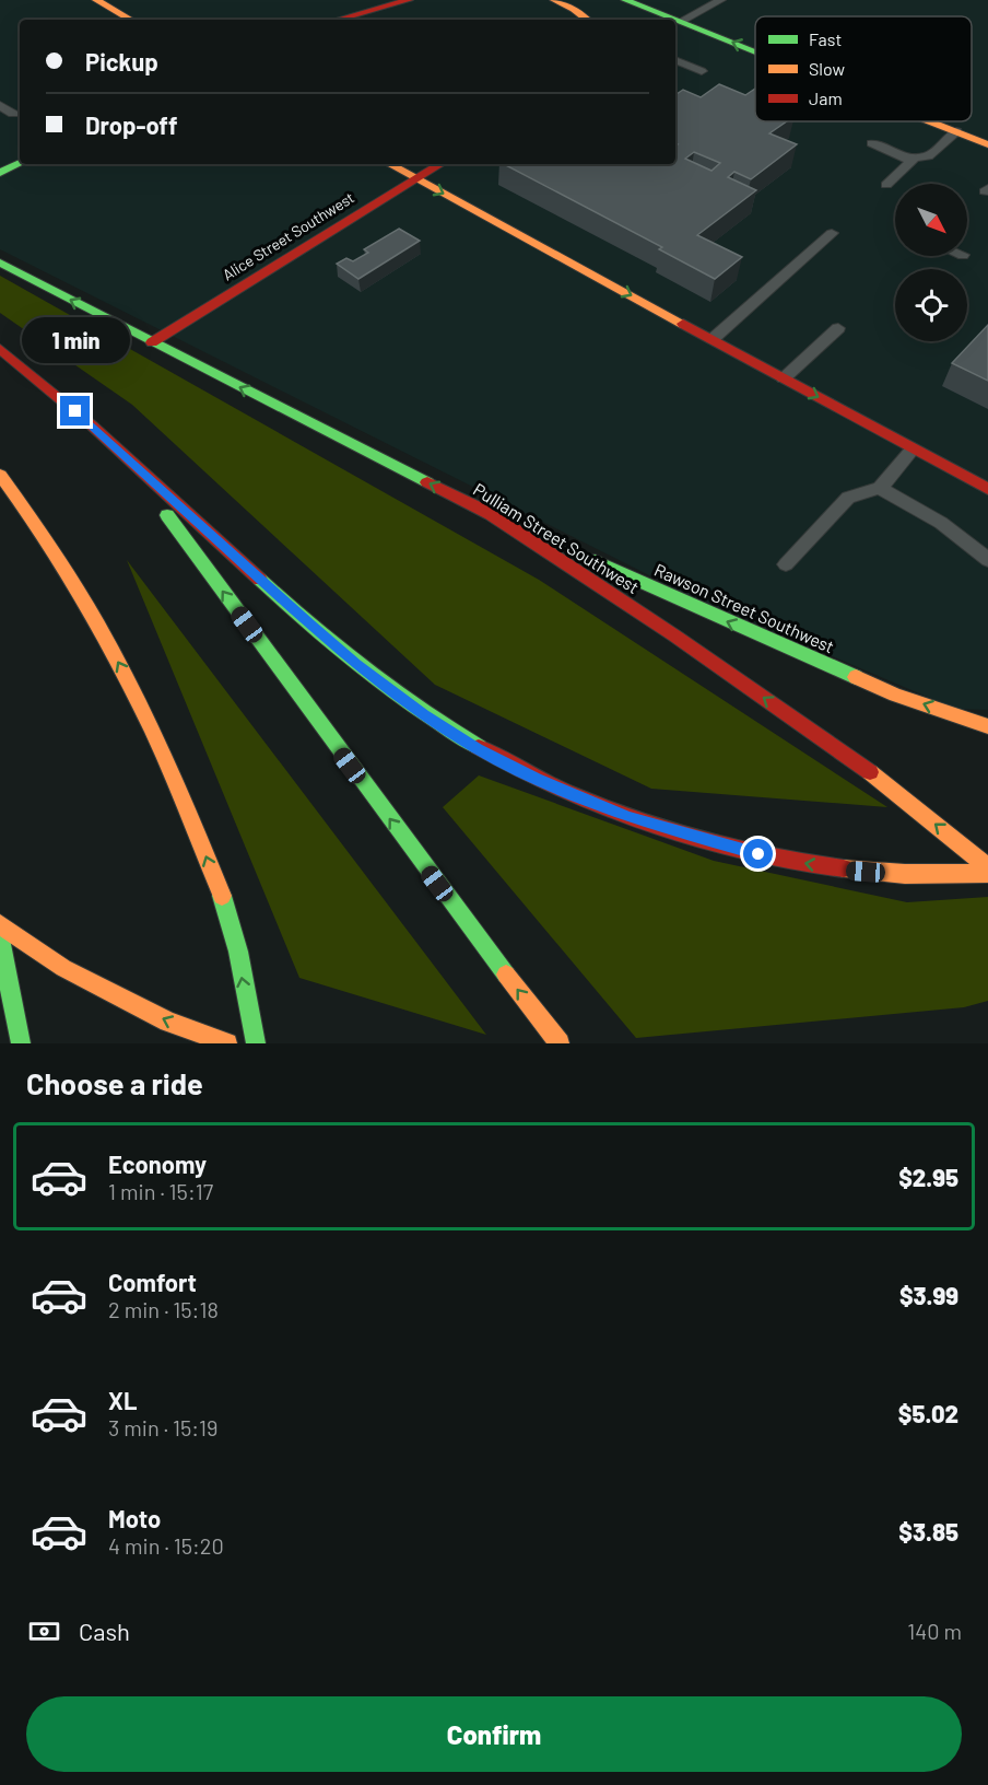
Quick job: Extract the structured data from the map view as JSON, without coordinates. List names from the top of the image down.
{
  "streets": {
    "main road": ["Alice Street Southwest", "Pulliam Street Southwest", "Rawson Street Southwest"]
  },
  "crossings": [
    ["Alice Street Southwest", "Pulliam Street Southwest"],
    ["Pulliam Street Southwest", "Rawson Street Southwest"]
  ],
  "one_way": ["Rawson Street Southwest"],
  "legend": ["Fast", "Slow", "Jam"],
  "north": "bottom right",
  "page": {
    "banner": ["Pickup", "Drop-off"],
    "bubble": "1 min",
    "heading": "Choose a ride",
    "list": [
      {
        "name": "Economy",
        "note": "1 min · 15:17",
        "value": "$2.95"
      },
      {
        "name": "Comfort",
        "note": "2 min · 15:18",
        "value": "$3.99"
      },
      {
        "name": "XL",
        "note": "3 min · 15:19",
        "value": "$5.02"
      },
      {
        "name": "Moto",
        "note": "4 min · 15:20",
        "value": "$3.85"
      }
    ],
    "pay": ["Cash", "140 m"],
    "buttons": "Confirm"
  }
}
